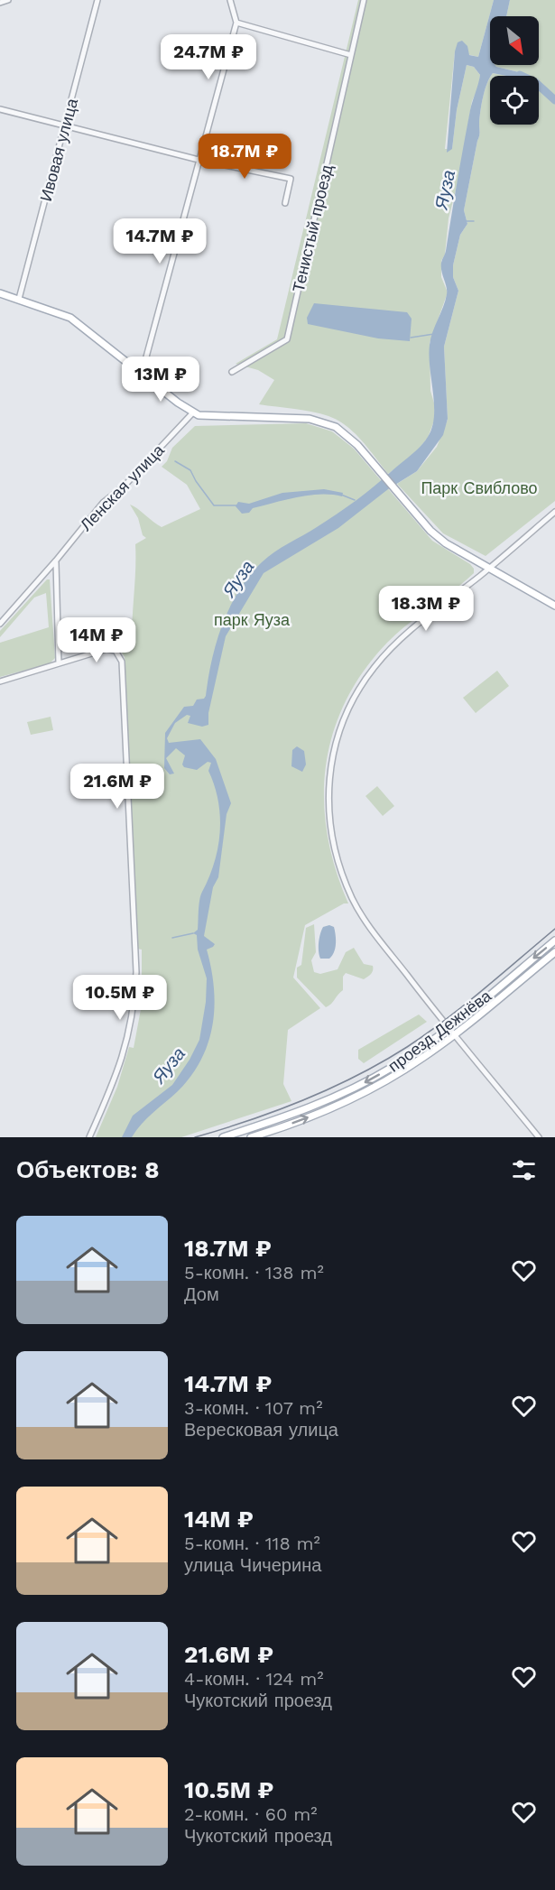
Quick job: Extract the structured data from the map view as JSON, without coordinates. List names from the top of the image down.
{
  "streets": {
    "main road": ["проезд Дежнёва"],
    "street": ["Ивовая улица", "Тенистый проезд", "Ленская улица"]
  },
  "water": ["Яуза"],
  "parks": ["Парк Свиблово", "парк Яуза"],
  "north": "bottom right",
  "page": {
    "price": [
      "24.7M ₽",
      "18.7M ₽",
      "14.7M ₽",
      "13M ₽",
      "18.3M ₽",
      "14M ₽",
      "21.6M ₽",
      "10.5M ₽"
    ],
    "heading": "Объектов: 8",
    "list": [
      {
        "name": "18.7M ₽",
        "note": "5-комн. · 138 m² · Дом"
      },
      {
        "name": "14.7M ₽",
        "note": "3-комн. · 107 m² · Вересковая улица"
      },
      {
        "name": "14M ₽",
        "note": "5-комн. · 118 m² · улица Чичерина"
      },
      {
        "name": "21.6M ₽",
        "note": "4-комн. · 124 m² · Чукотский проезд"
      },
      {
        "name": "10.5M ₽",
        "note": "2-комн. · 60 m² · Чукотский проезд"
      }
    ]
  }
}
